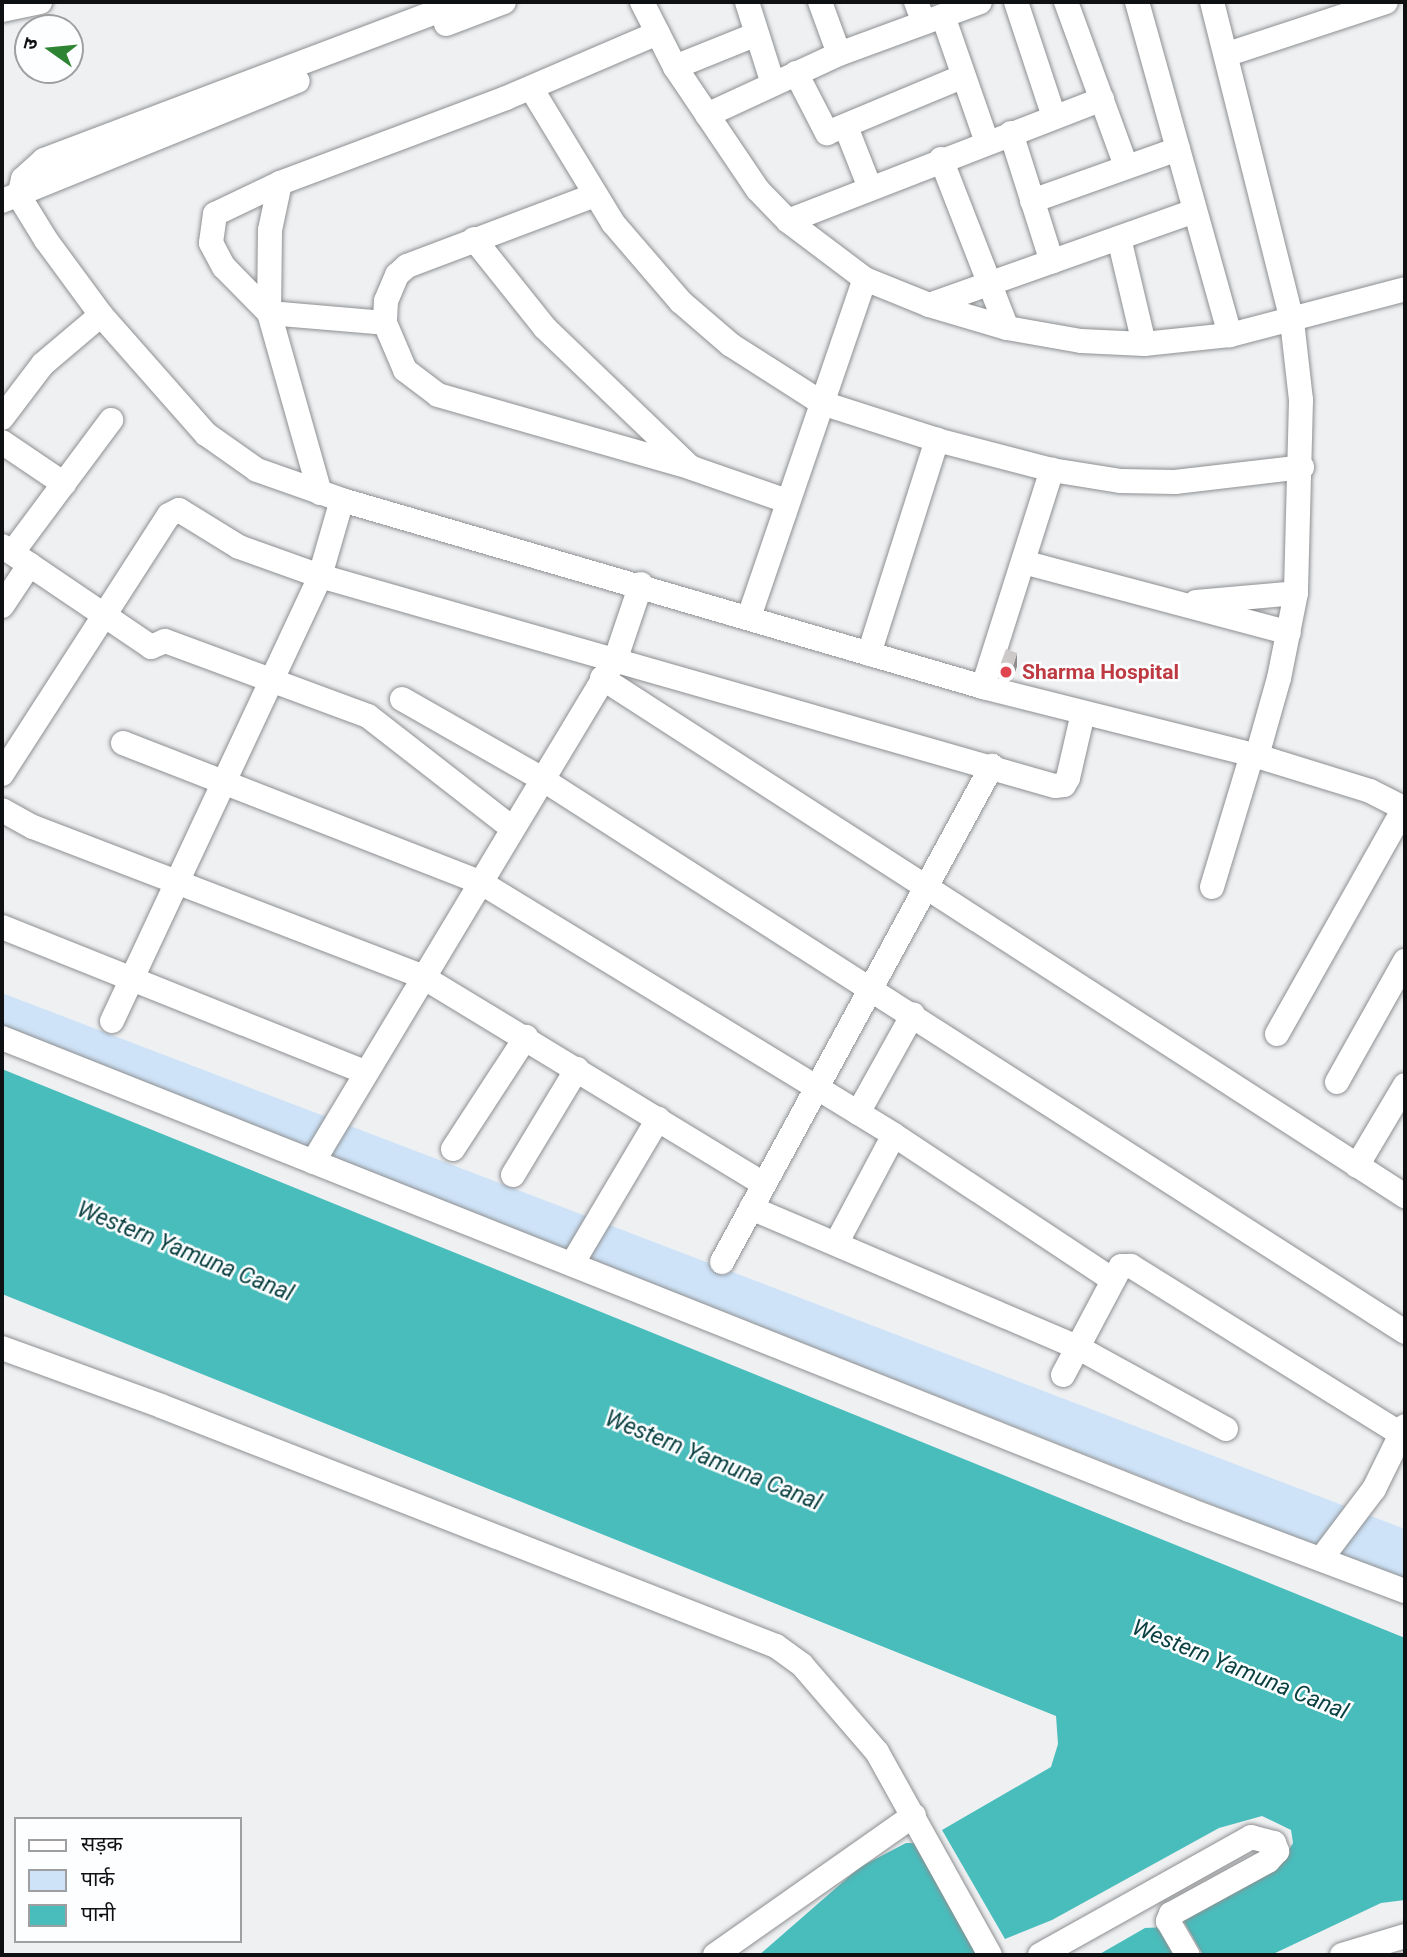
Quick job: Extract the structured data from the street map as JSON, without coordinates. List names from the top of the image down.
{
  "water": ["Western Yamuna Canal"],
  "places": ["Sharma Hospital"],
  "legend": ["सड़क", "पार्क", "पानी"],
  "north": "left"
}
